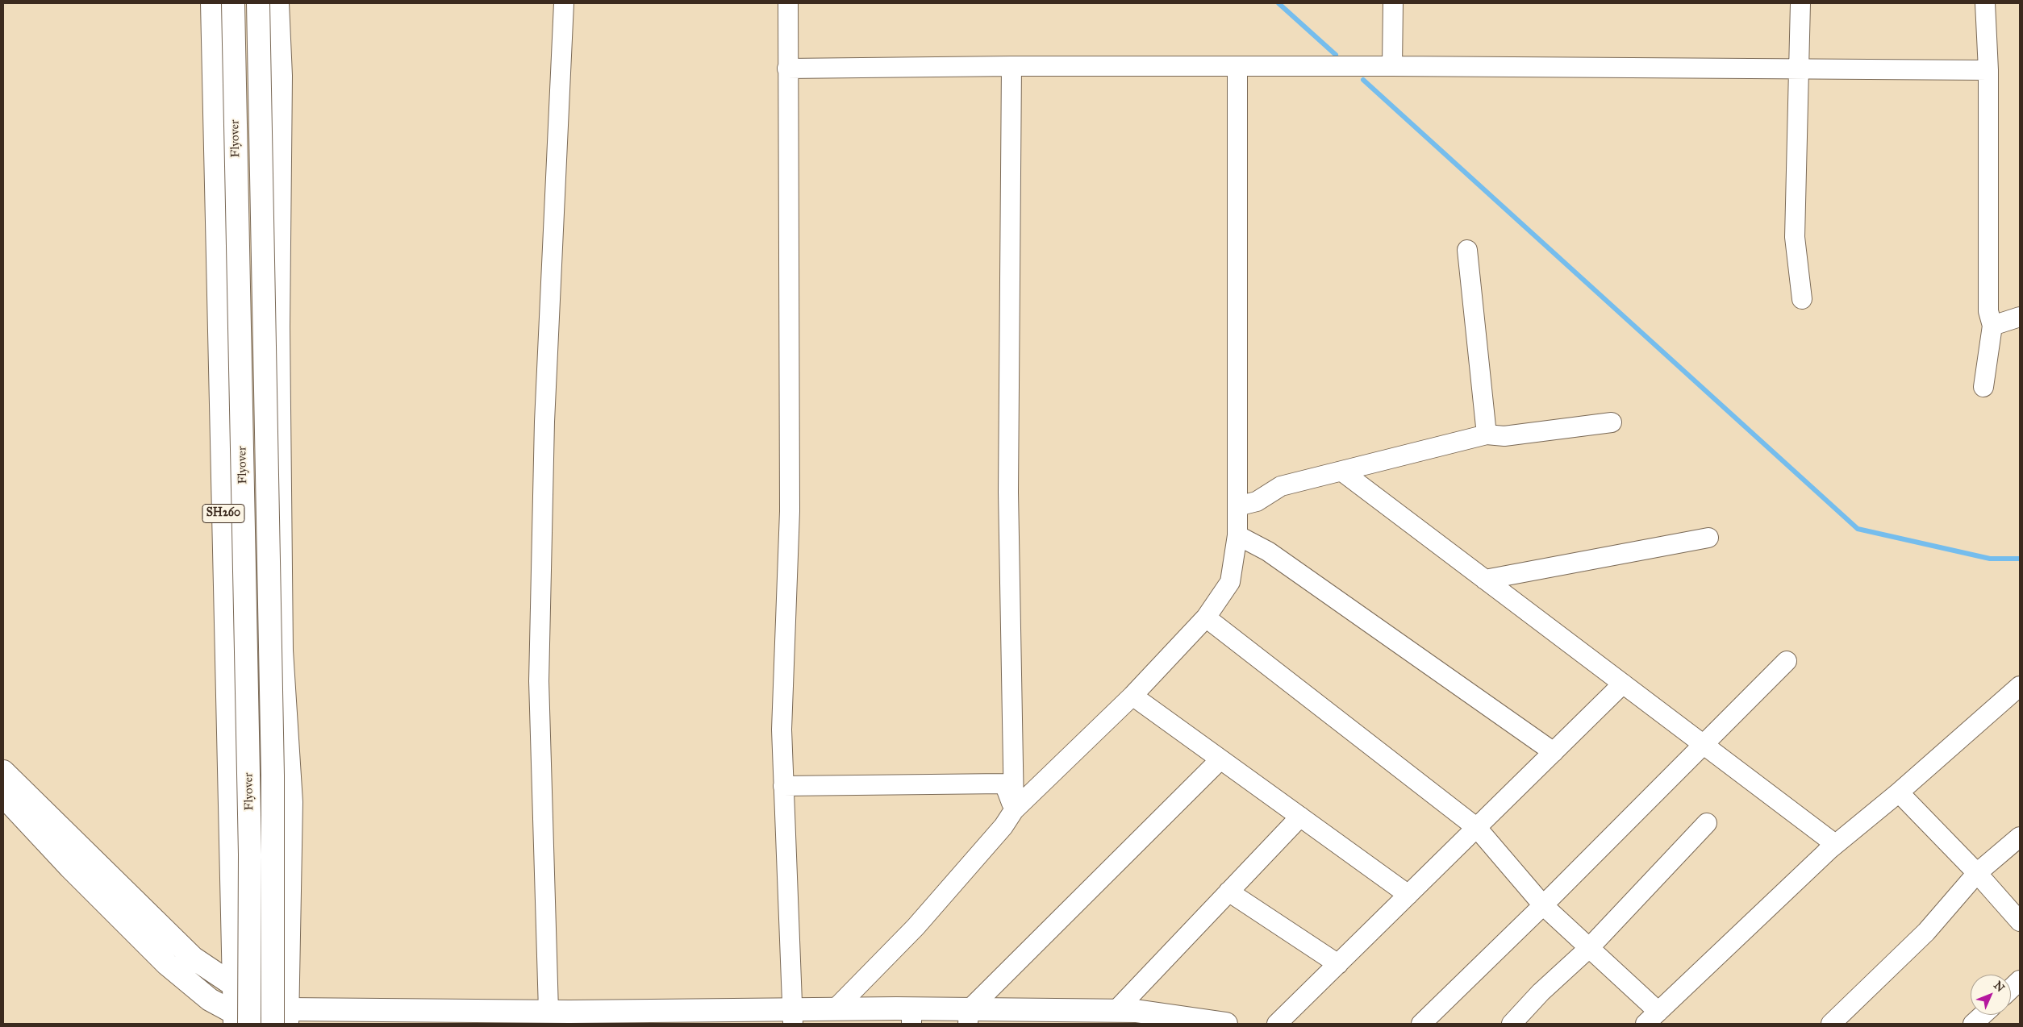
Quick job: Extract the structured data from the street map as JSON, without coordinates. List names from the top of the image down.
{
  "streets": {
    "main road": ["Flyover", "SH260"]
  },
  "crossings": [
    ["Flyover", "SH260"]
  ],
  "north": "top right"
}
